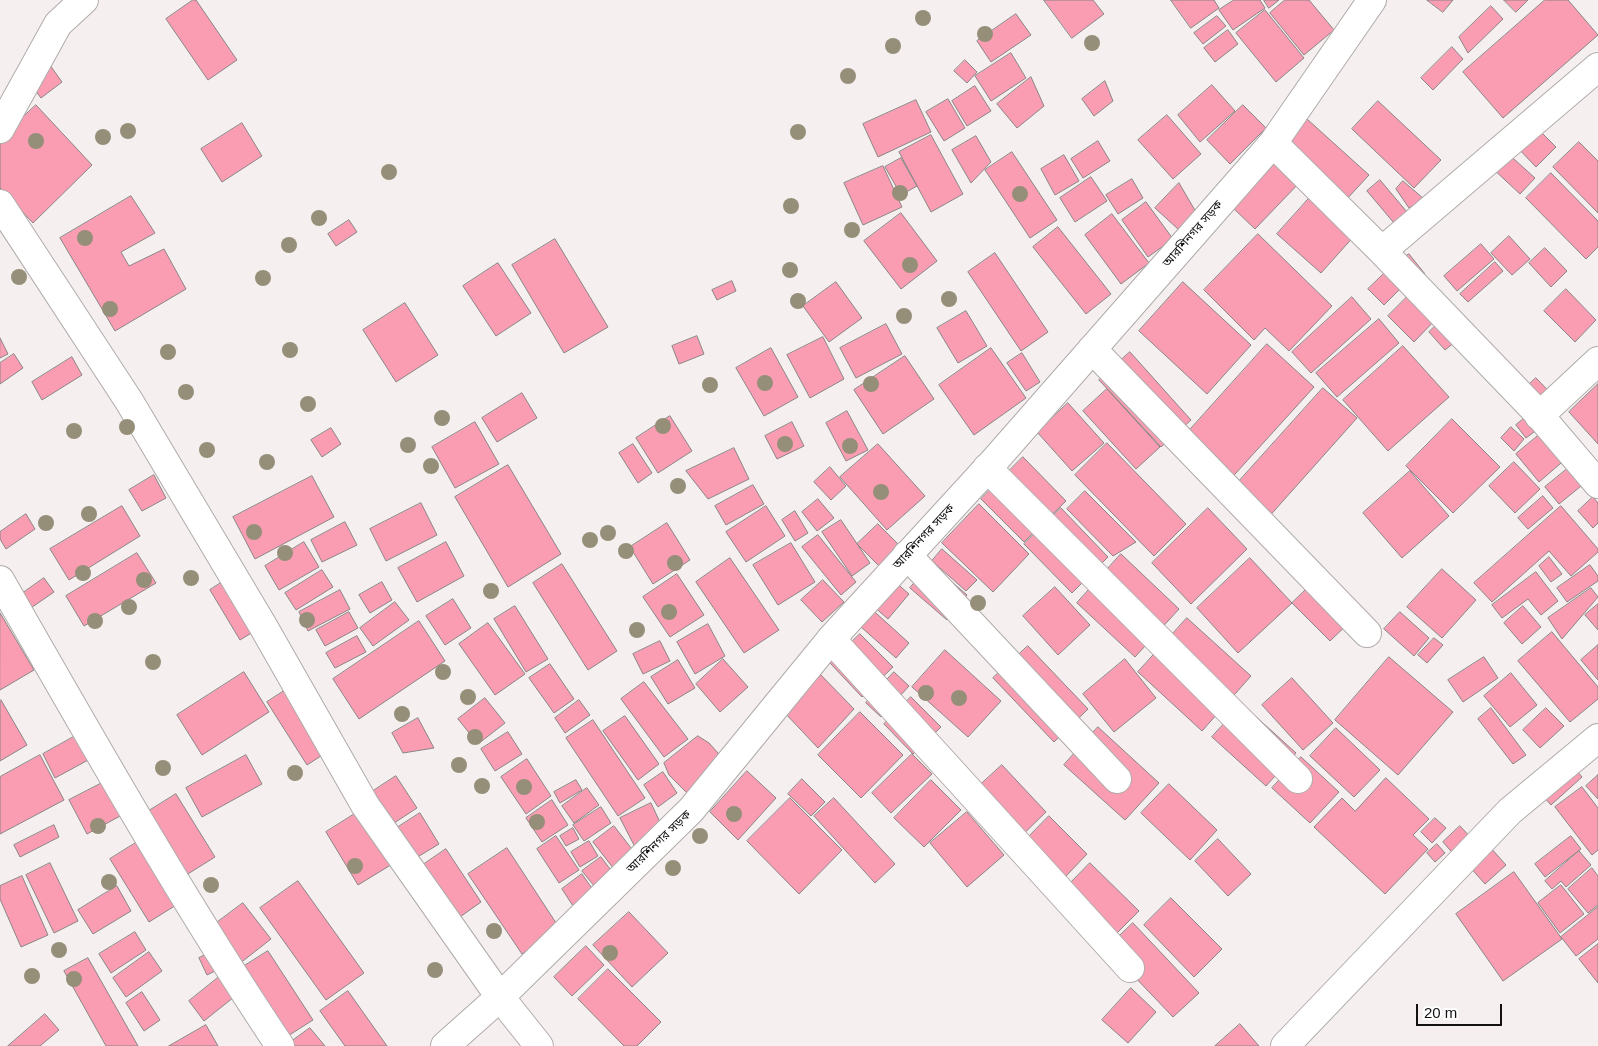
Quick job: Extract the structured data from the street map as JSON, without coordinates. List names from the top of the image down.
{
  "streets": {
    "street": ["আরশিনগর সড়ক"]
  },
  "scale_bar": "20 m"
}
